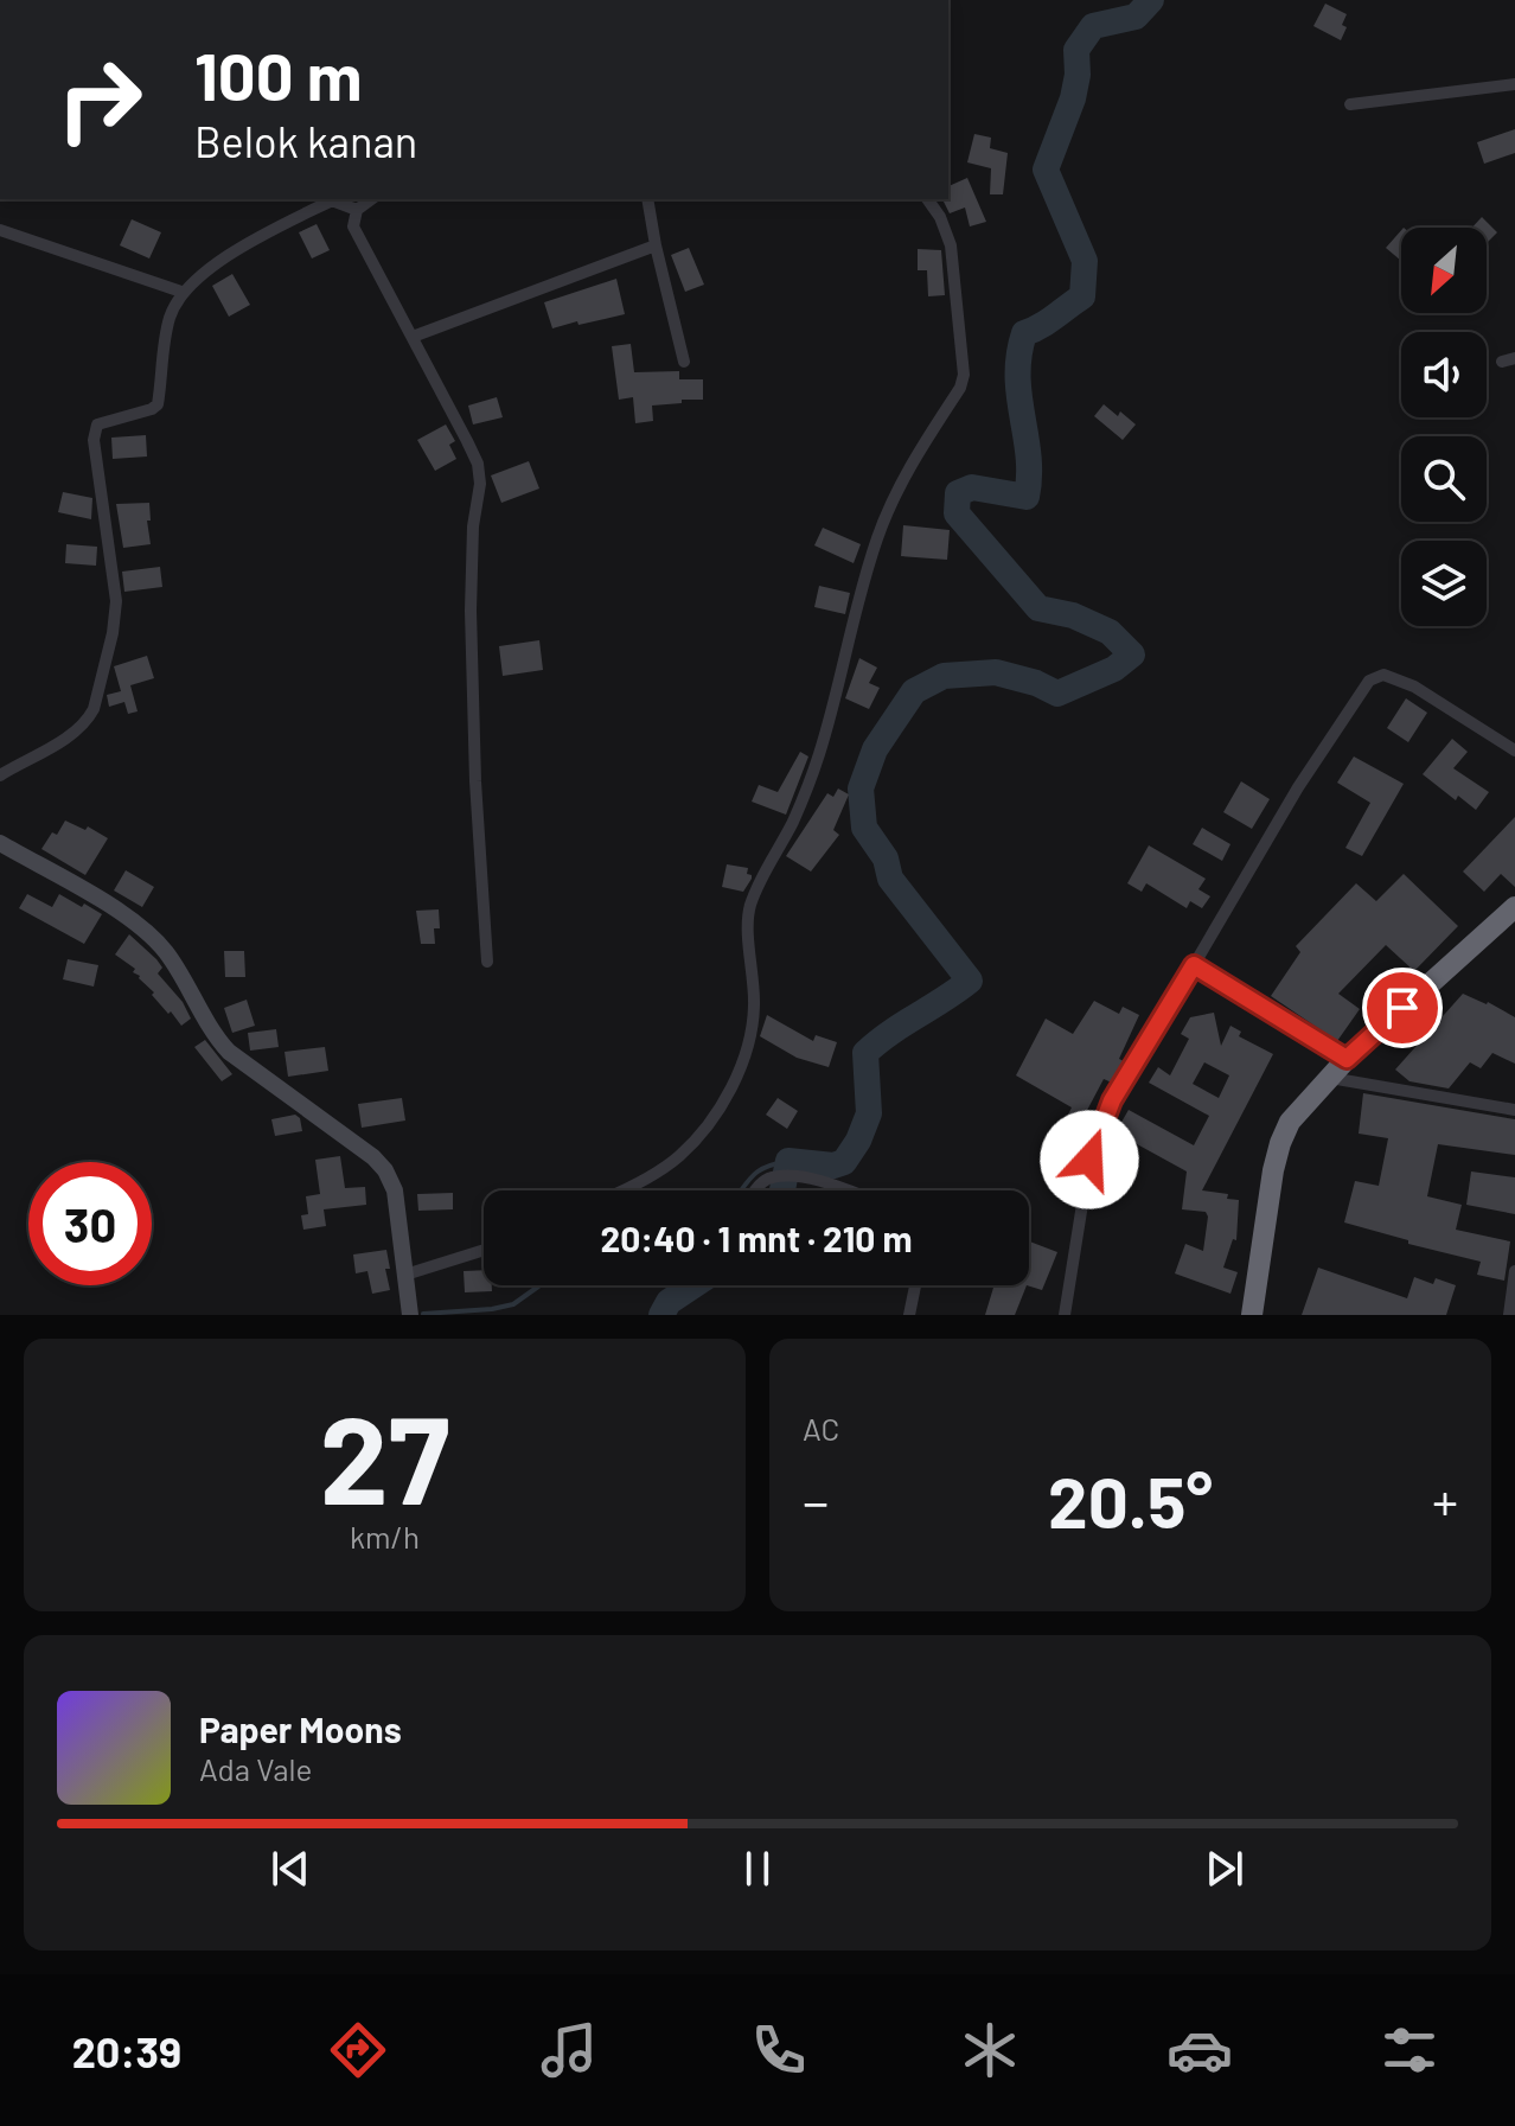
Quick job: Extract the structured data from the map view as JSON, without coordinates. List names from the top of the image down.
{
  "north": "bottom left",
  "page": {
    "turn": ["100 m", "Belok kanan"],
    "limit": "30",
    "trip": "20:40 · 1 mnt · 210 m",
    "tile": [
      ["27", "km/h"],
      "AC"
    ],
    "heat": ["−", "20.5°", "+"],
    "song": ["Paper Moons", "Ada Vale"],
    "tabs": "20:39"
  }
}
